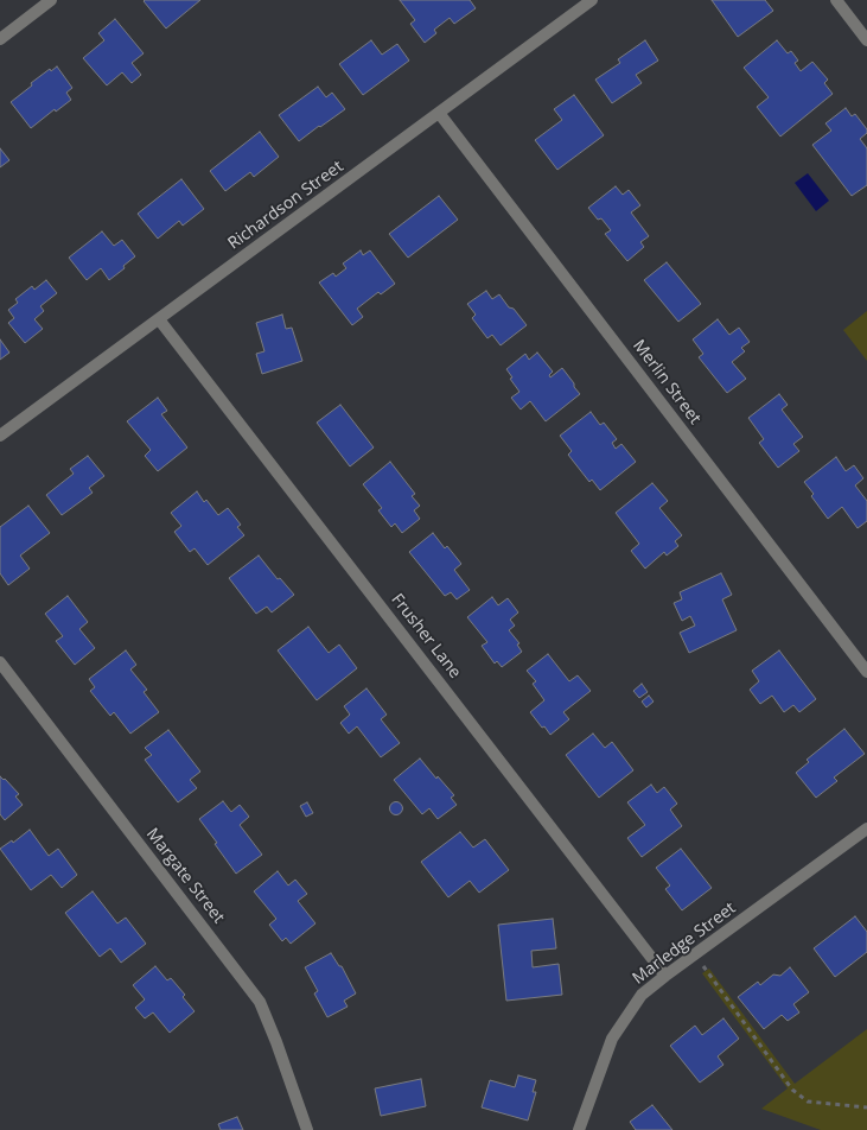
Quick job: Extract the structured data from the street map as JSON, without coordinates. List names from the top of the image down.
{
  "streets": {
    "street": [
      "Richardson Street",
      "Merlin Street",
      "Frusher Lane",
      "Margate Street",
      "Marledge Street"
    ]
  },
  "crossings": [
    ["Richardson Street", "Merlin Street"],
    ["Richardson Street", "Frusher Lane"],
    ["Frusher Lane", "Marledge Street"]
  ]
}
